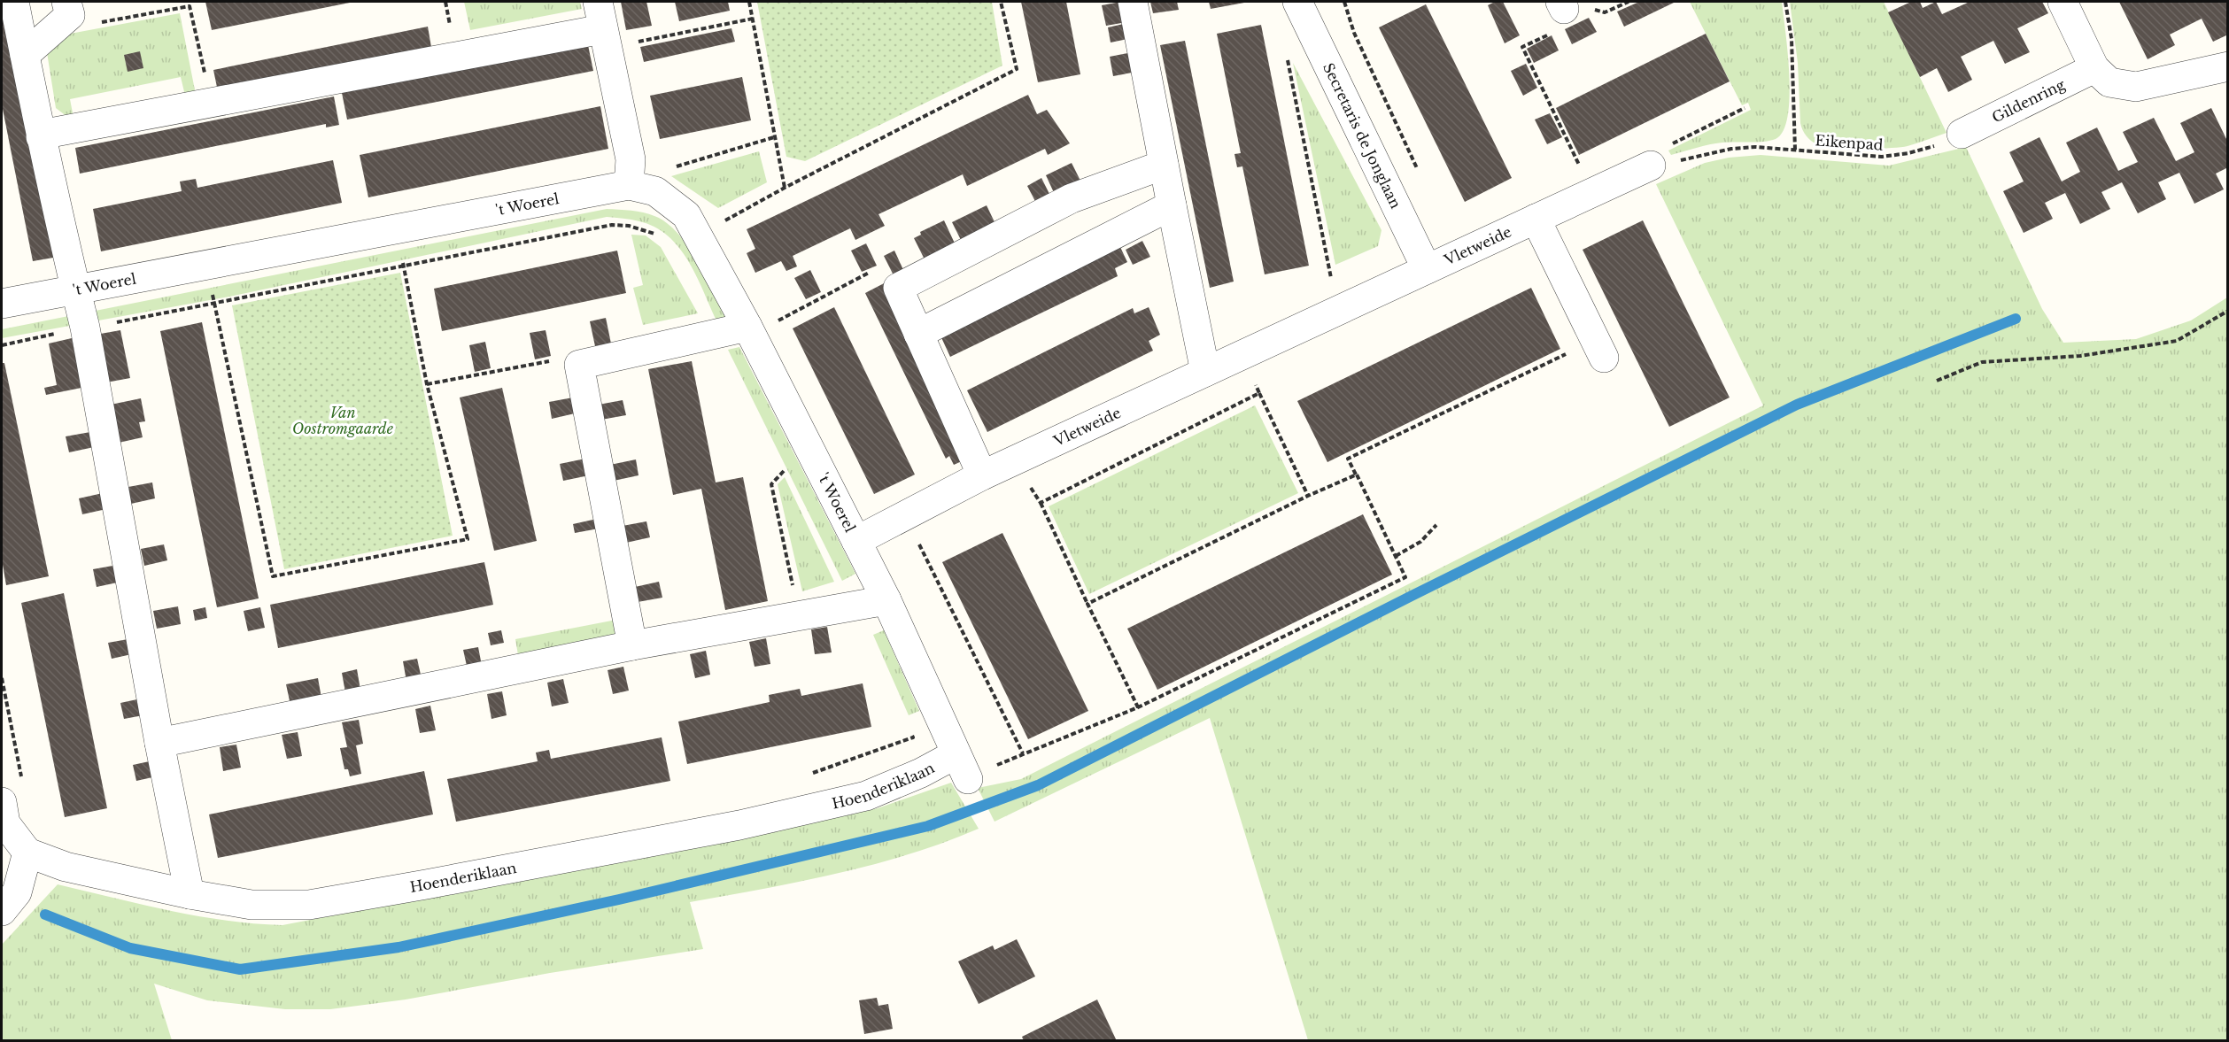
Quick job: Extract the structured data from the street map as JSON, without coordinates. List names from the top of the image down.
{
  "streets": {
    "street": [
      "Gildenring",
      "Secretaris de Jonglaan",
      "'t Woerel",
      "Vletweide",
      "Hoenderiklaan"
    ],
    "path": ["Eikenpad"]
  },
  "crossings": [
    ["Gildenring", "Eikenpad"],
    ["Secretaris de Jonglaan", "Vletweide"],
    ["Eikenpad", "Vletweide"],
    ["'t Woerel", "Vletweide"]
  ],
  "parks": ["Van Oostromgaarde"]
}
